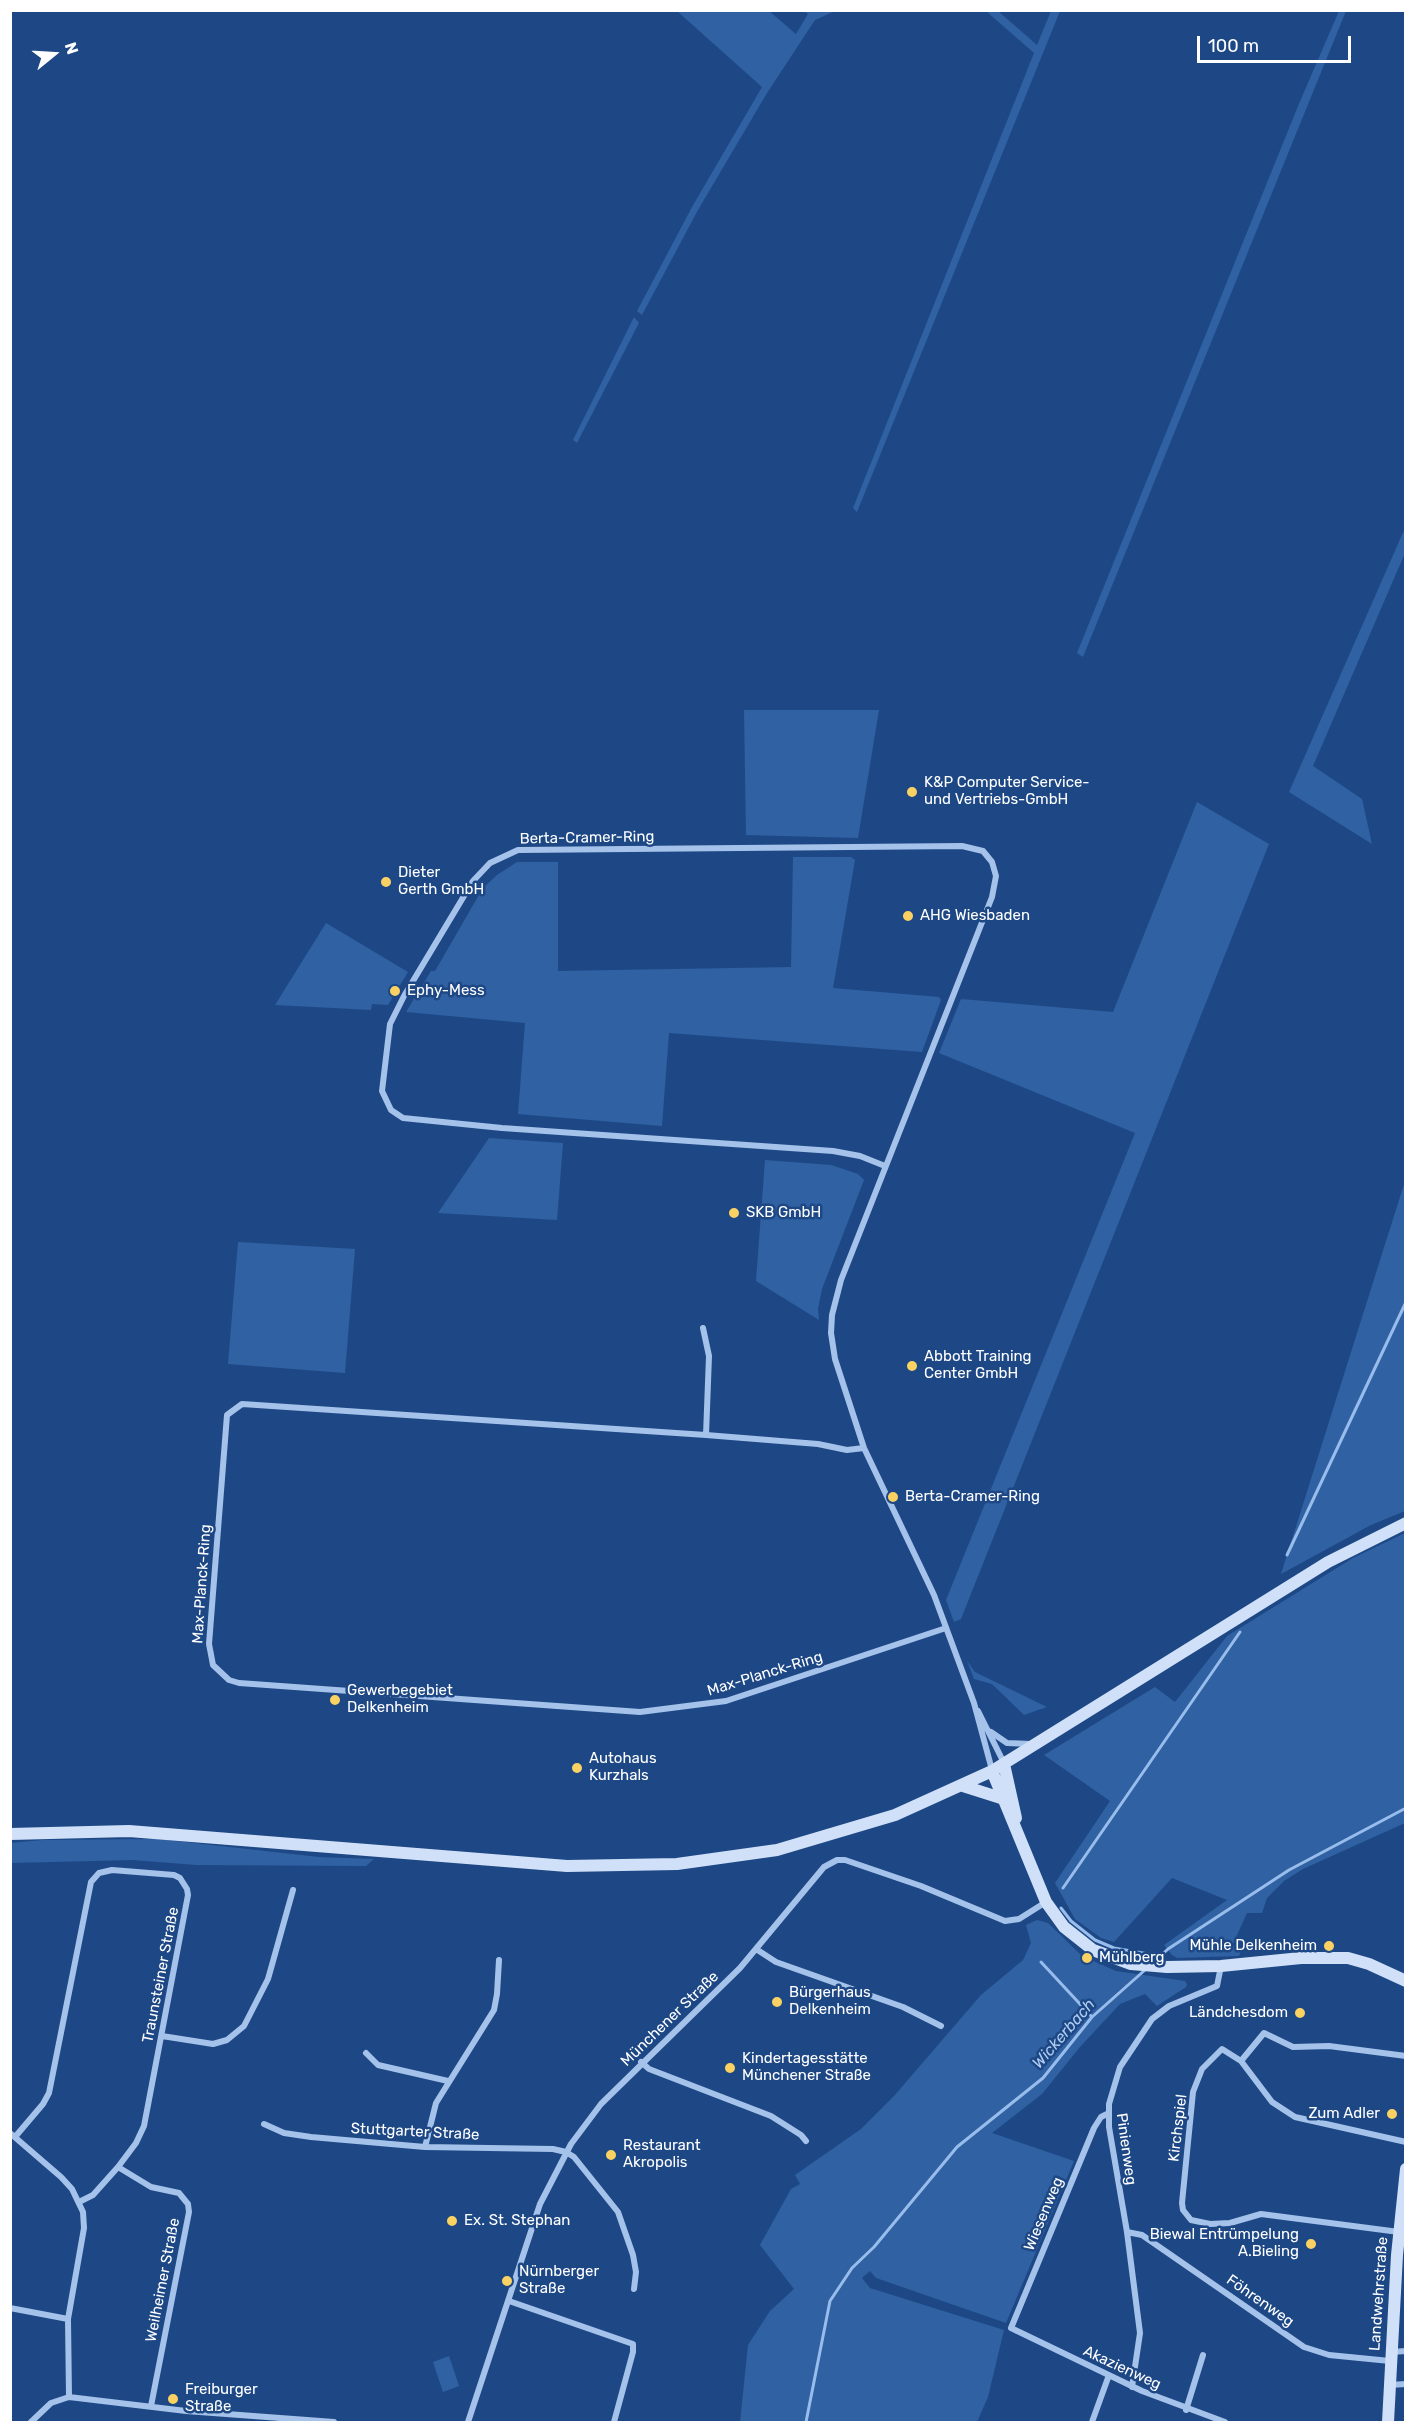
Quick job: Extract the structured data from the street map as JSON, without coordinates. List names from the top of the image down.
{
  "streets": {
    "main road": ["Landwehrstraße"],
    "street": [
      "Berta-Cramer-Ring",
      "Max-Planck-Ring",
      "Traunsteiner Straße",
      "Münchener Straße",
      "Kirchspiel",
      "Stuttgarter Straße",
      "Pinienweg",
      "Wiesenweg",
      "Weilheimer Straße",
      "Föhrenweg",
      "Akazienweg"
    ]
  },
  "crossings": [
    ["Berta-Cramer-Ring", "Max-Planck-Ring"],
    ["Traunsteiner Straße", "Weilheimer Straße"],
    ["Münchener Straße", "Stuttgarter Straße"],
    ["Kirchspiel", "Landwehrstraße"],
    ["Pinienweg", "Wiesenweg"],
    ["Pinienweg", "Föhrenweg"],
    ["Pinienweg", "Akazienweg"],
    ["Wiesenweg", "Akazienweg"],
    ["Landwehrstraße", "Föhrenweg"]
  ],
  "water": ["Wickerbach"],
  "places": [
    "K&P Computer Service- und Vertriebs-GmbH",
    "Dieter Gerth GmbH",
    "AHG Wiesbaden",
    "Ephy-Mess",
    "SKB GmbH",
    "Abbott Training Center GmbH",
    "Berta-Cramer-Ring",
    "Gewerbegebiet Delkenheim",
    "Autohaus Kurzhals",
    "Mühle Delkenheim",
    "Mühlberg",
    "Bürgerhaus Delkenheim",
    "Ländchesdom",
    "Kindertagesstätte Münchener Straße",
    "Zum Adler",
    "Restaurant Akropolis",
    "Ex. St. Stephan",
    "Biewal Entrümpelung A.Bieling",
    "Nürnberger Straße",
    "Freiburger Straße"
  ],
  "scale_bar": "100 m",
  "north": "right"
}
